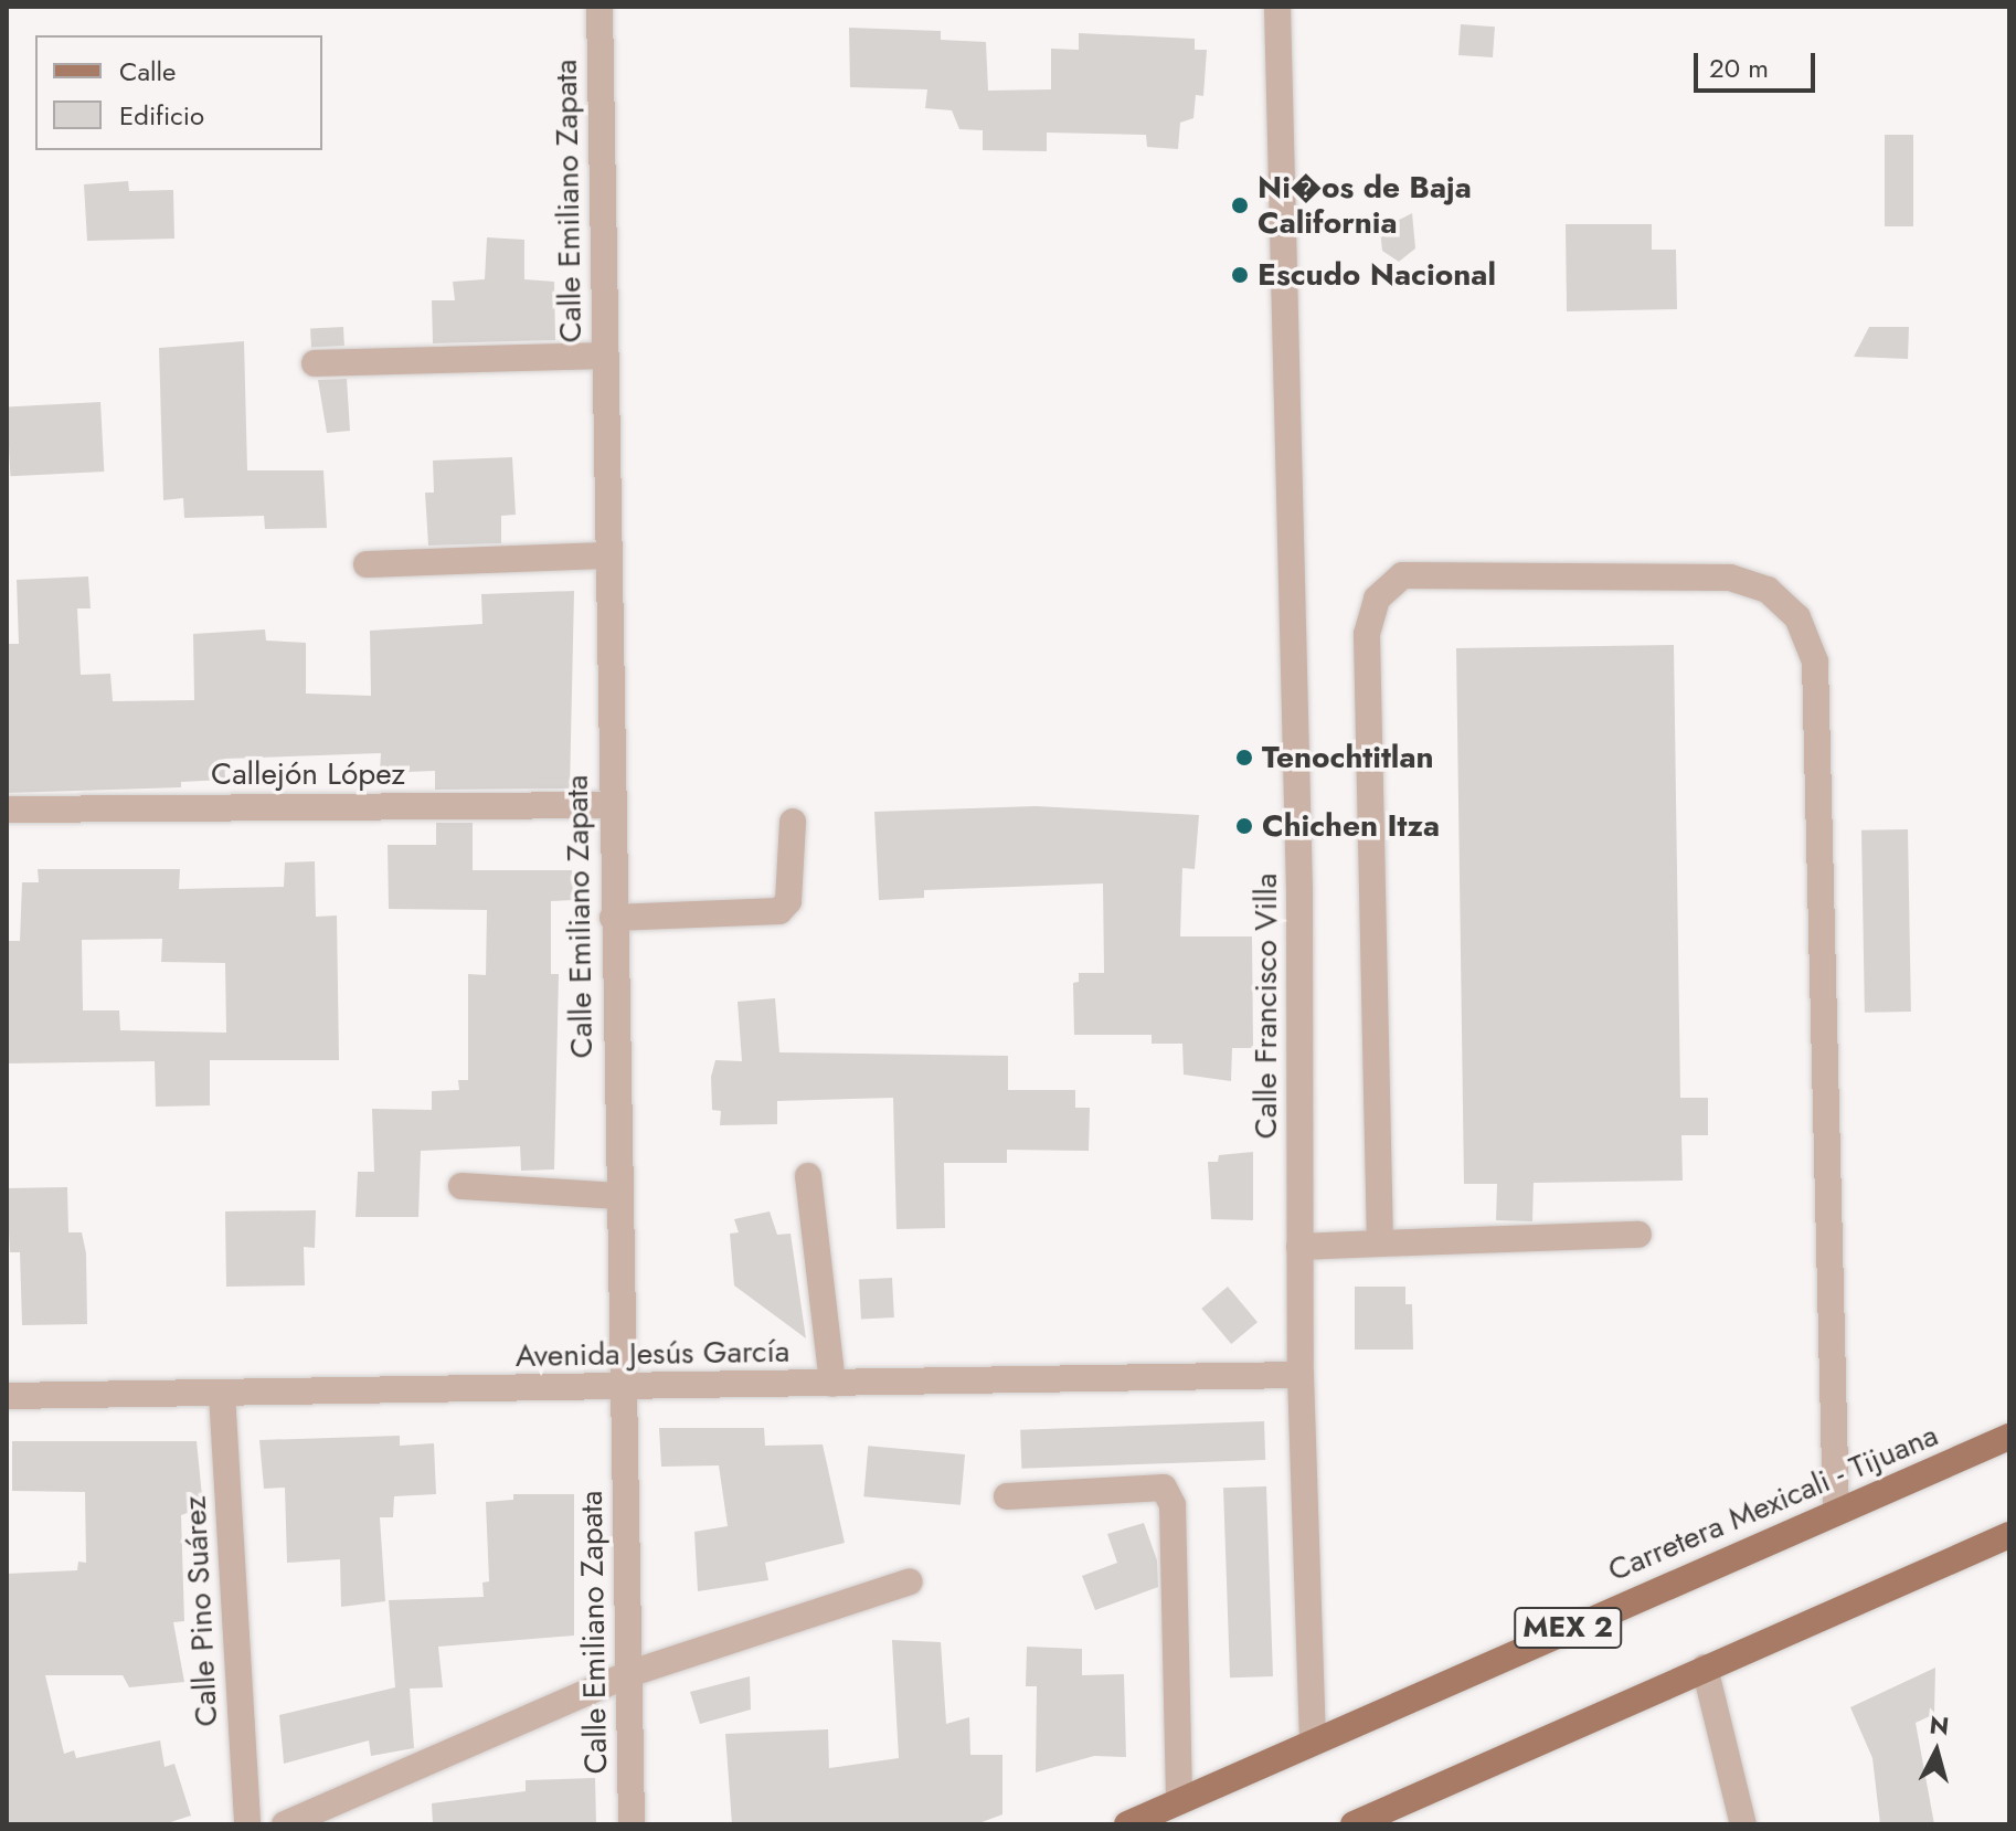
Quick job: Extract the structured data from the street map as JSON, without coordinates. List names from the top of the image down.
{
  "streets": {
    "main road": ["Carretera Mexicali - Tijuana", "MEX 2"],
    "street": [
      "Calle Emiliano Zapata",
      "Callejón López",
      "Calle Francisco Villa",
      "Avenida Jesús García",
      "Calle Pino Suárez"
    ]
  },
  "crossings": [
    ["Calle Emiliano Zapata", "Callejón López"],
    ["Calle Emiliano Zapata", "Avenida Jesús García"],
    ["Calle Francisco Villa", "Avenida Jesús García"],
    ["Calle Francisco Villa", "Carretera Mexicali - Tijuana"],
    ["Avenida Jesús García", "Calle Pino Suárez"]
  ],
  "places": [
    "Ni�os de Baja California",
    "Escudo Nacional",
    "Tenochtitlan",
    "Chichen Itza"
  ],
  "legend": ["Calle", "Edificio"],
  "scale_bar": "20 m",
  "north": "top"
}
